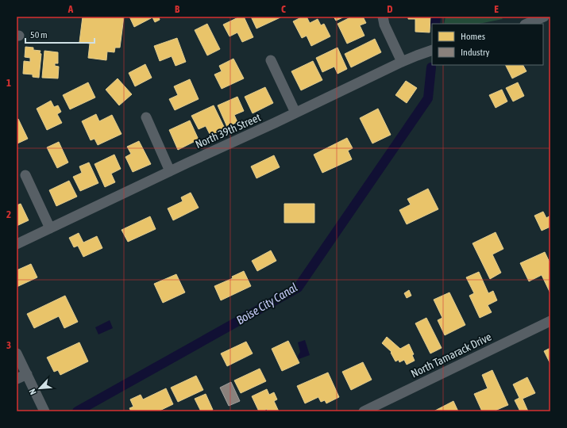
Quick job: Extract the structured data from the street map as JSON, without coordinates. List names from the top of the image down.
{
  "streets": {
    "street": ["North 39th Street", "North Tamarack Drive"]
  },
  "water": ["Boise City Canal"],
  "legend": ["Homes", "Industry"],
  "scale_bar": "50 m",
  "north": "bottom left",
  "grid": {
    "columns": [
      "A",
      "B",
      "C",
      "D",
      "E"
    ],
    "rows": ["1", "2", "3"]
  }
}
